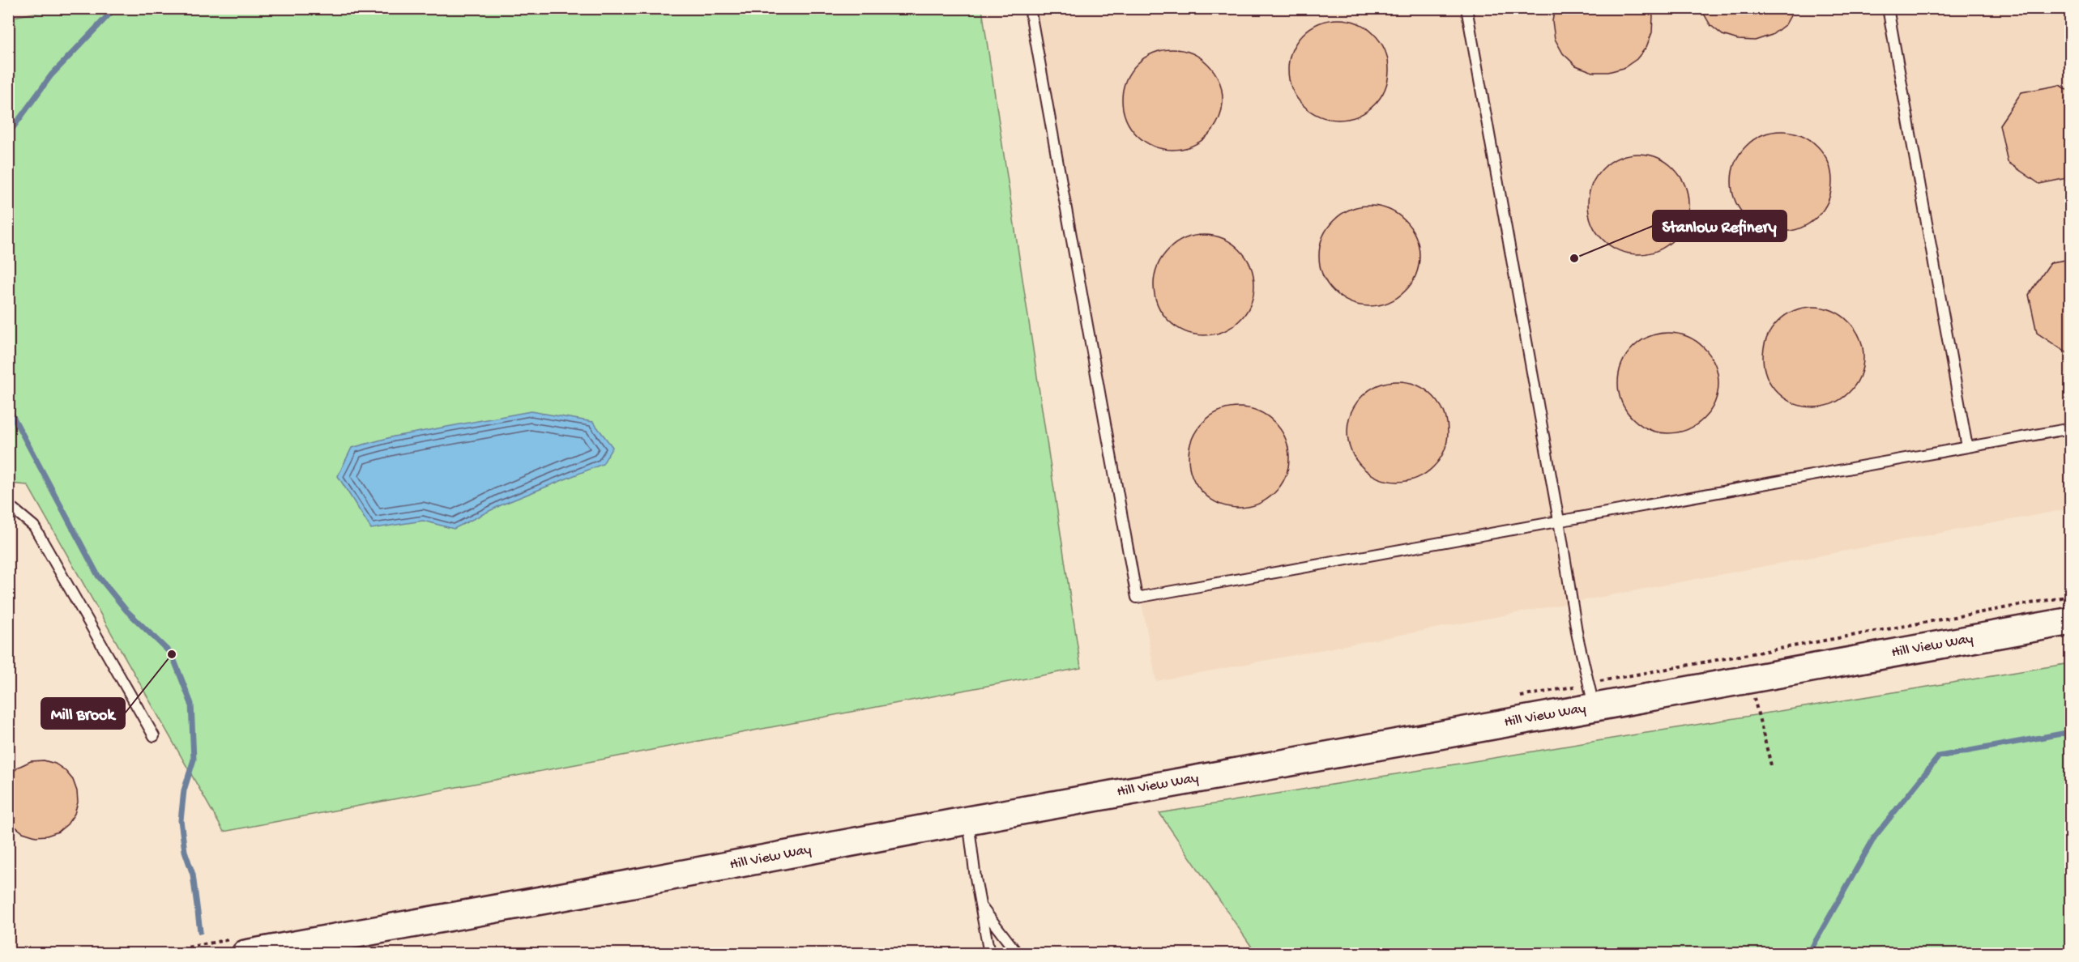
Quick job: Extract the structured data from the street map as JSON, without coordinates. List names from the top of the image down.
{
  "streets": {
    "main road": ["Hill View Way"]
  },
  "places": ["Stanlow Refinery", "Mill Brook"]
}
